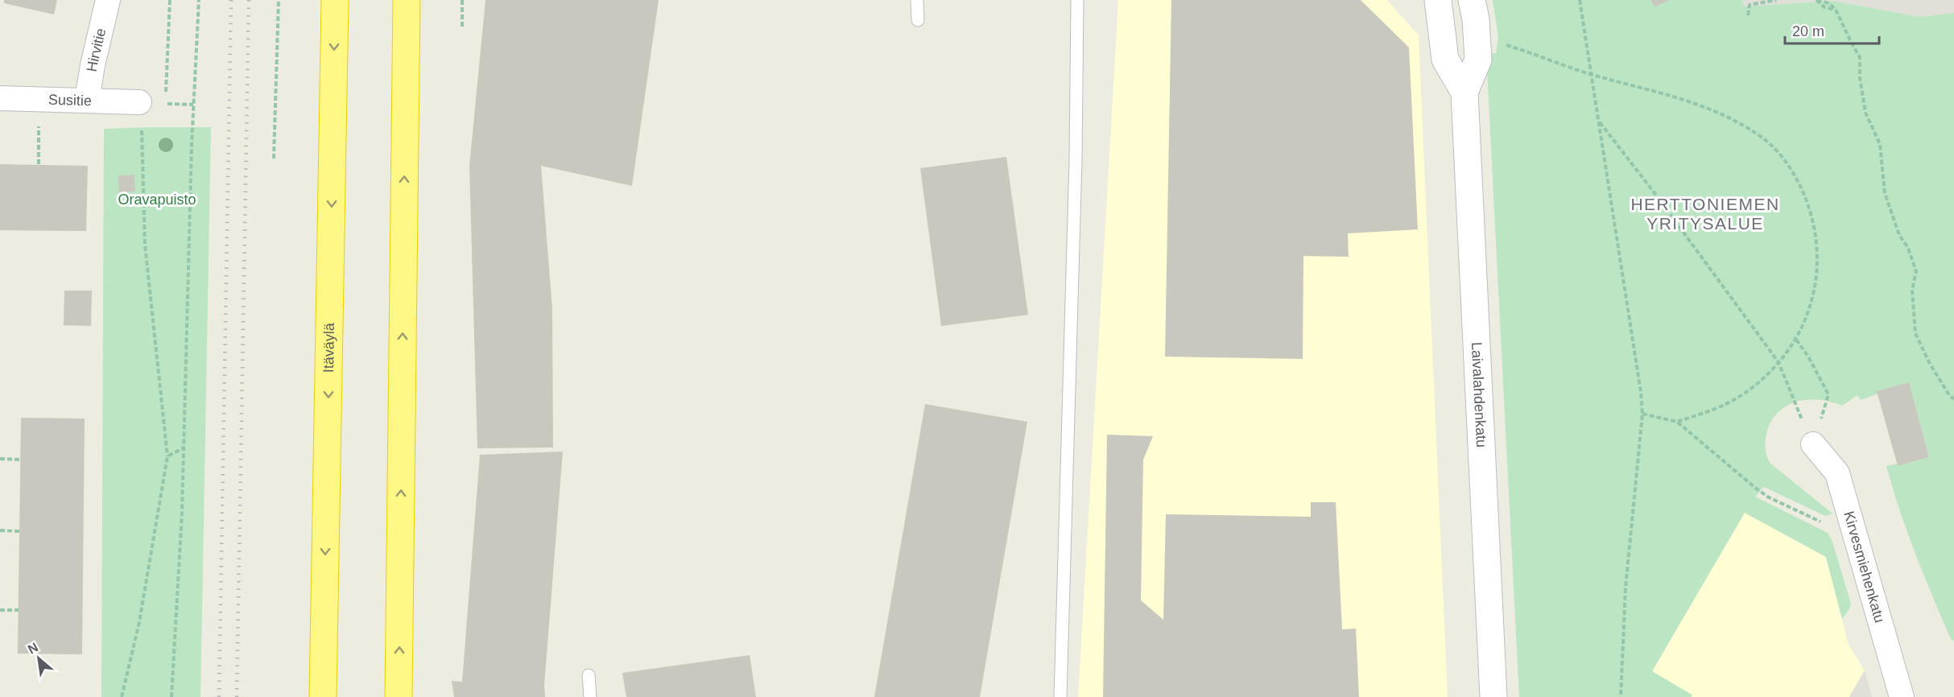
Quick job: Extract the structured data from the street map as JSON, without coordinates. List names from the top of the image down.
{
  "streets": {
    "highway": ["Itäväylä"],
    "street": [
      "Hirvitie",
      "Susitie",
      "Laivalahdenkatu",
      "Kirvesmiehenkatu"
    ]
  },
  "crossings": [
    ["Hirvitie", "Susitie"]
  ],
  "districts": ["HERTTONIEMEN YRITYSALUE"],
  "parks": ["Oravapuisto"],
  "scale_bar": "20 m",
  "north": "top left"
}
